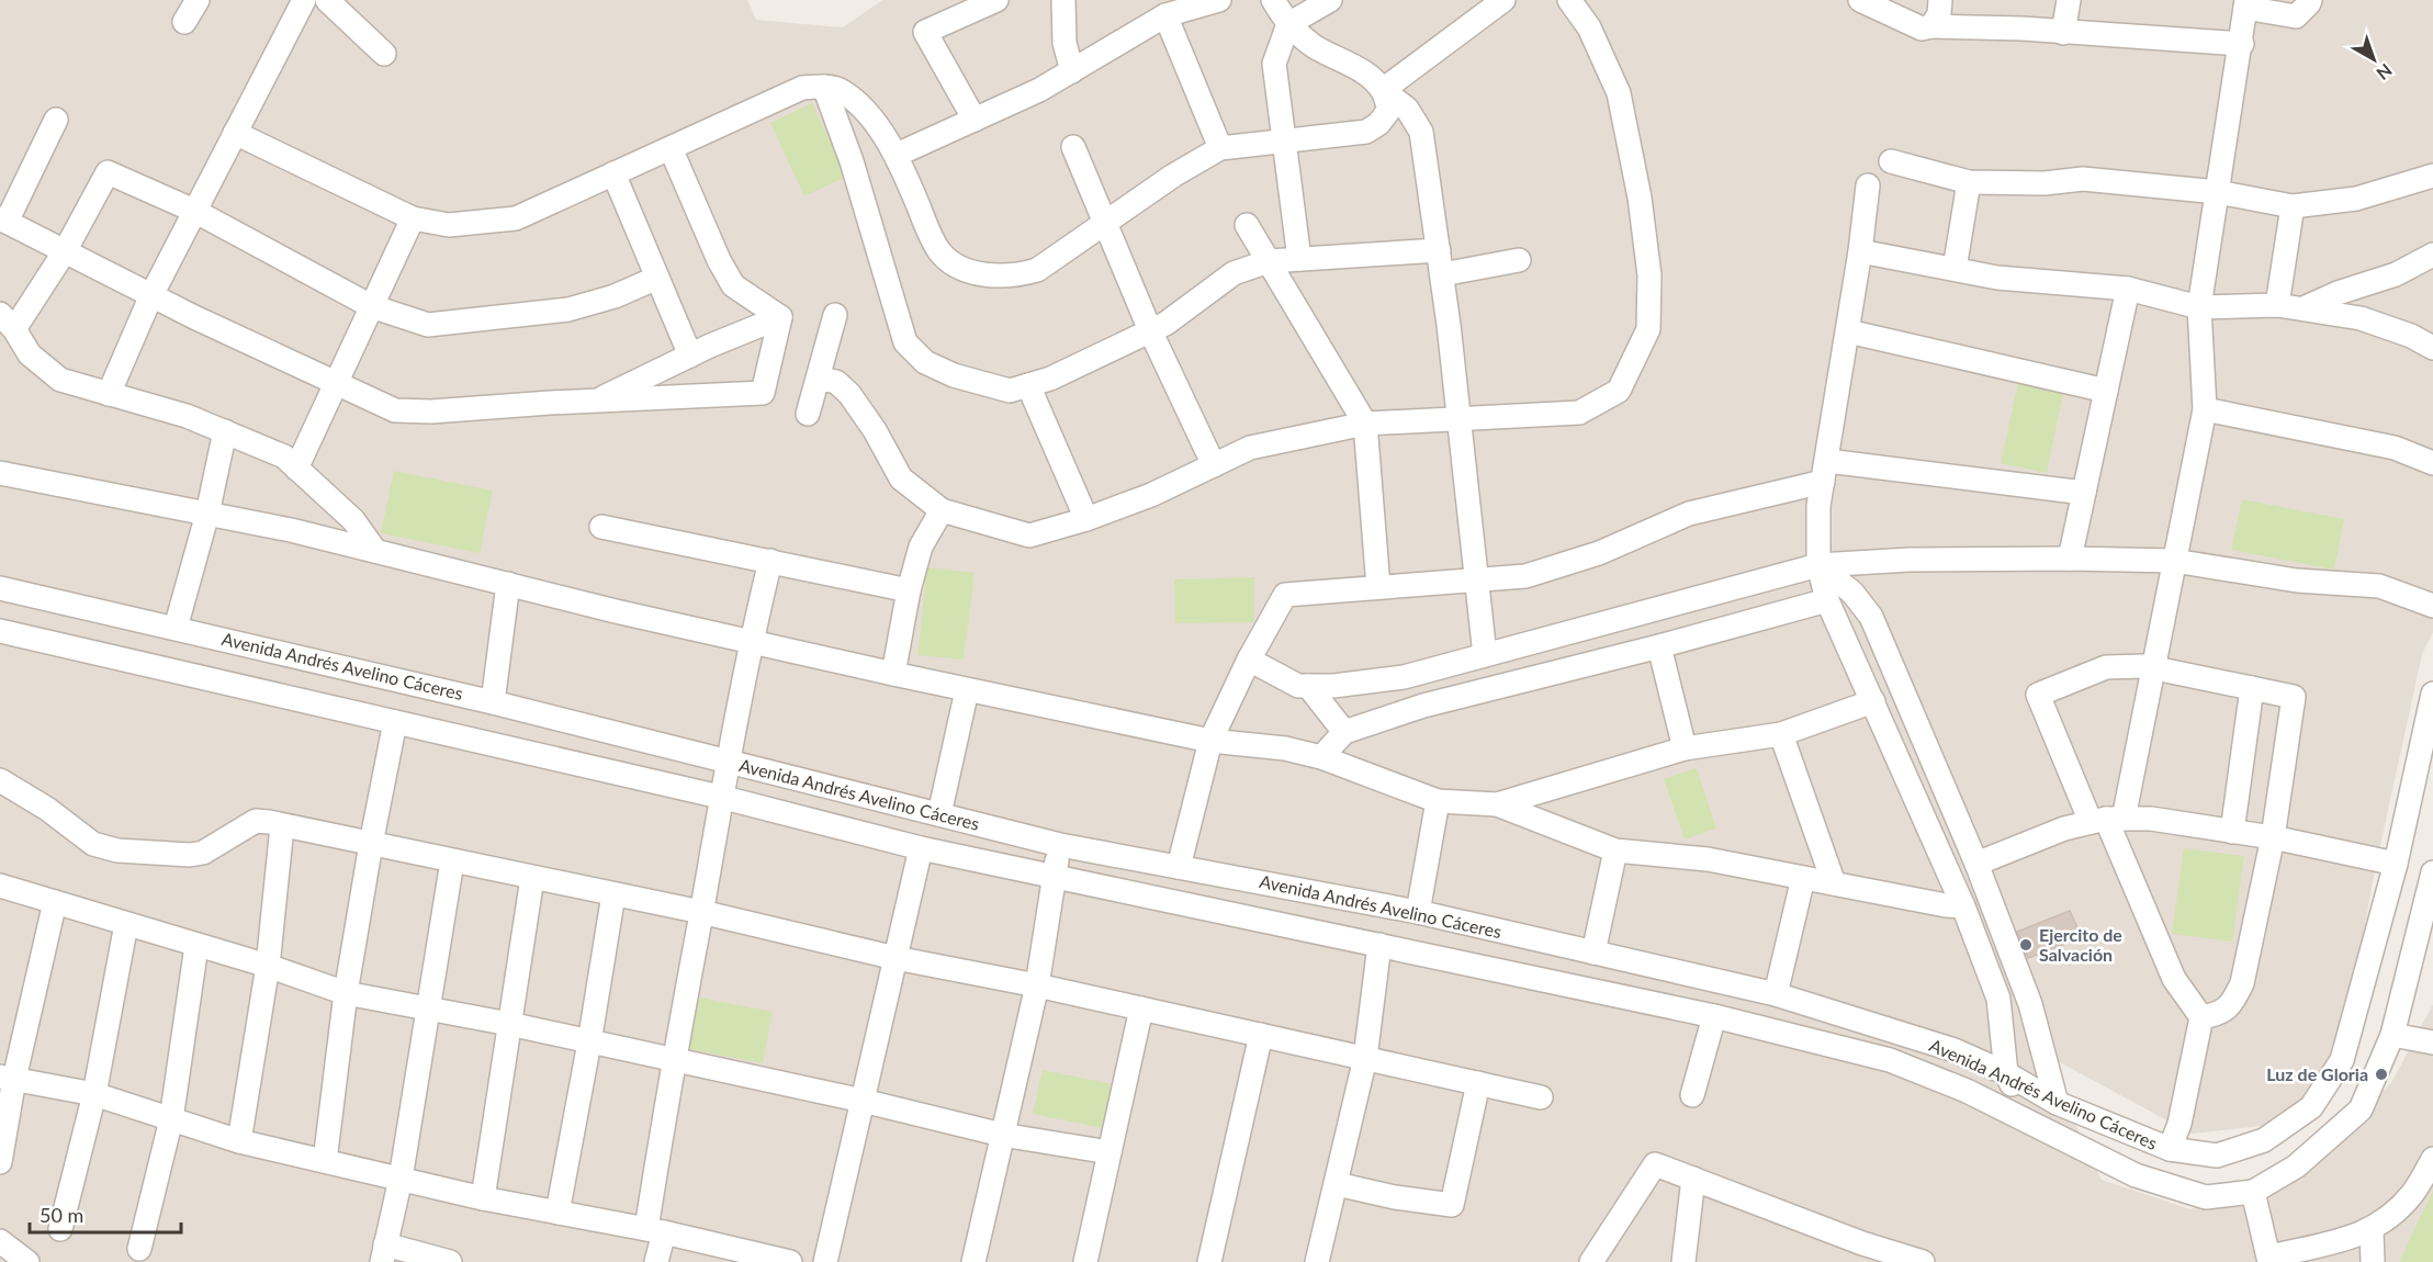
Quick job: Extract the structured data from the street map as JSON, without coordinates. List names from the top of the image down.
{
  "streets": {
    "street": ["Avenida Andrés Avelino Cáceres"]
  },
  "places": ["Ejercito de Salvación", "Luz de Gloria"],
  "scale_bar": "50 m",
  "north": "bottom right"
}
